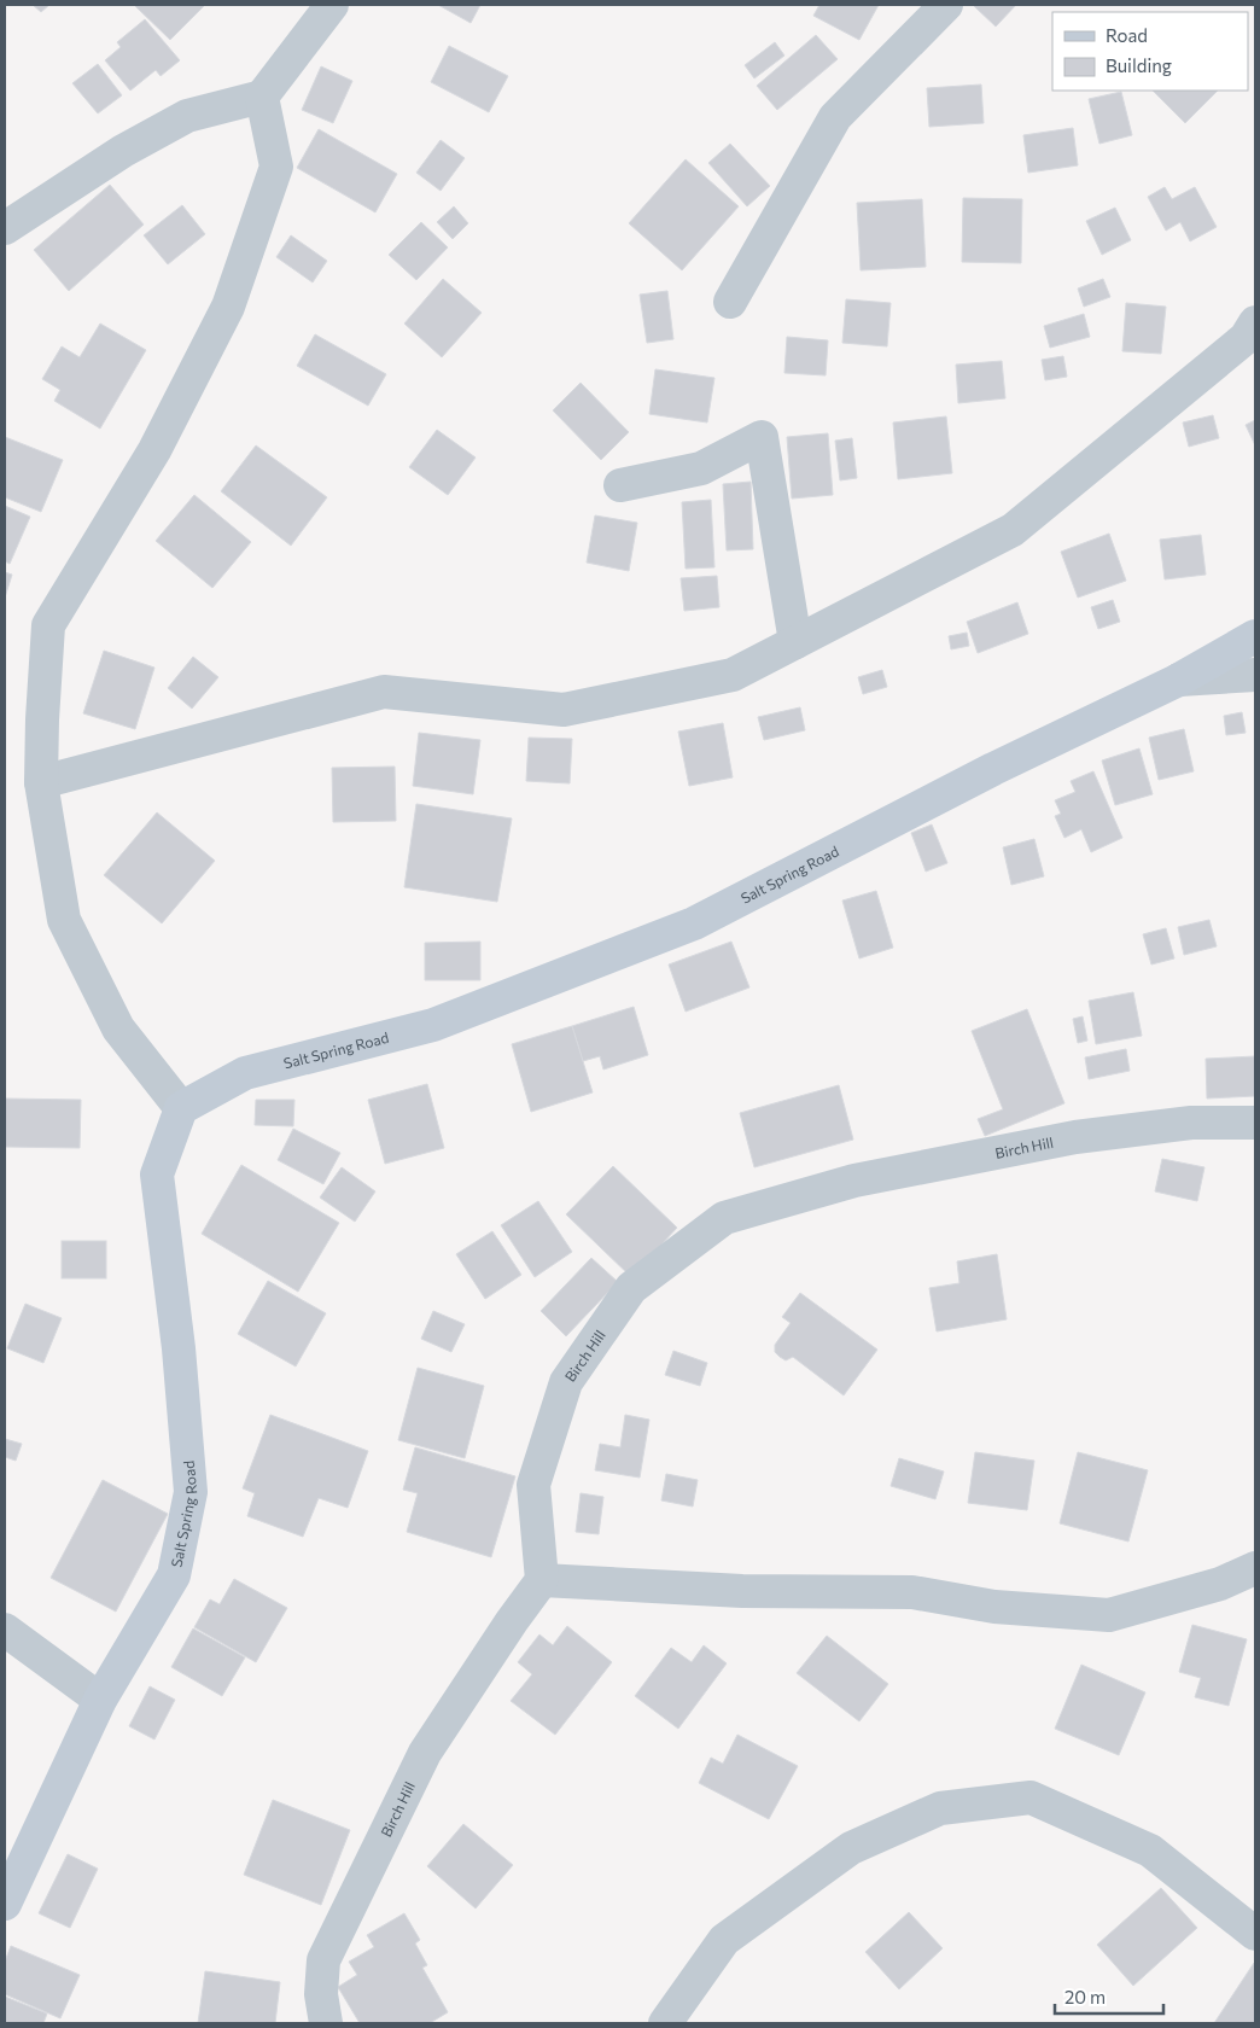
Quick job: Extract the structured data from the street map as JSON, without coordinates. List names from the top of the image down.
{
  "streets": {
    "street": ["Salt Spring Road", "Birch Hill"]
  },
  "legend": ["Road", "Building"],
  "scale_bar": "20 m"
}
